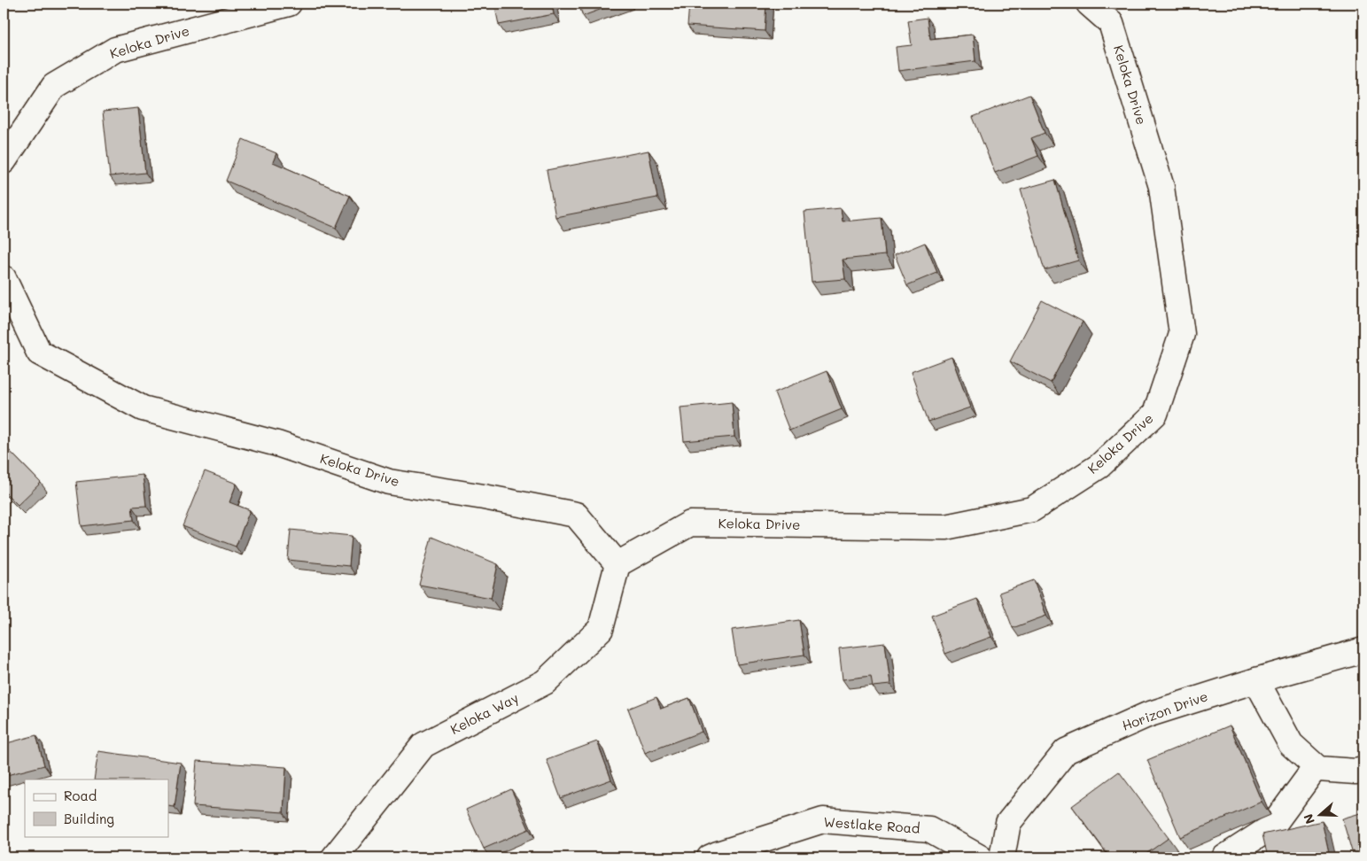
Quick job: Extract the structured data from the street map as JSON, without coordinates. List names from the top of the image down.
{
  "streets": {
    "street": [
      "Keloka Drive",
      "Horizon Drive",
      "Keloka Way",
      "Westlake Road"
    ]
  },
  "crossings": [
    ["Keloka Drive", "Keloka Way"]
  ],
  "legend": ["Road", "Building"],
  "north": "left"
}
